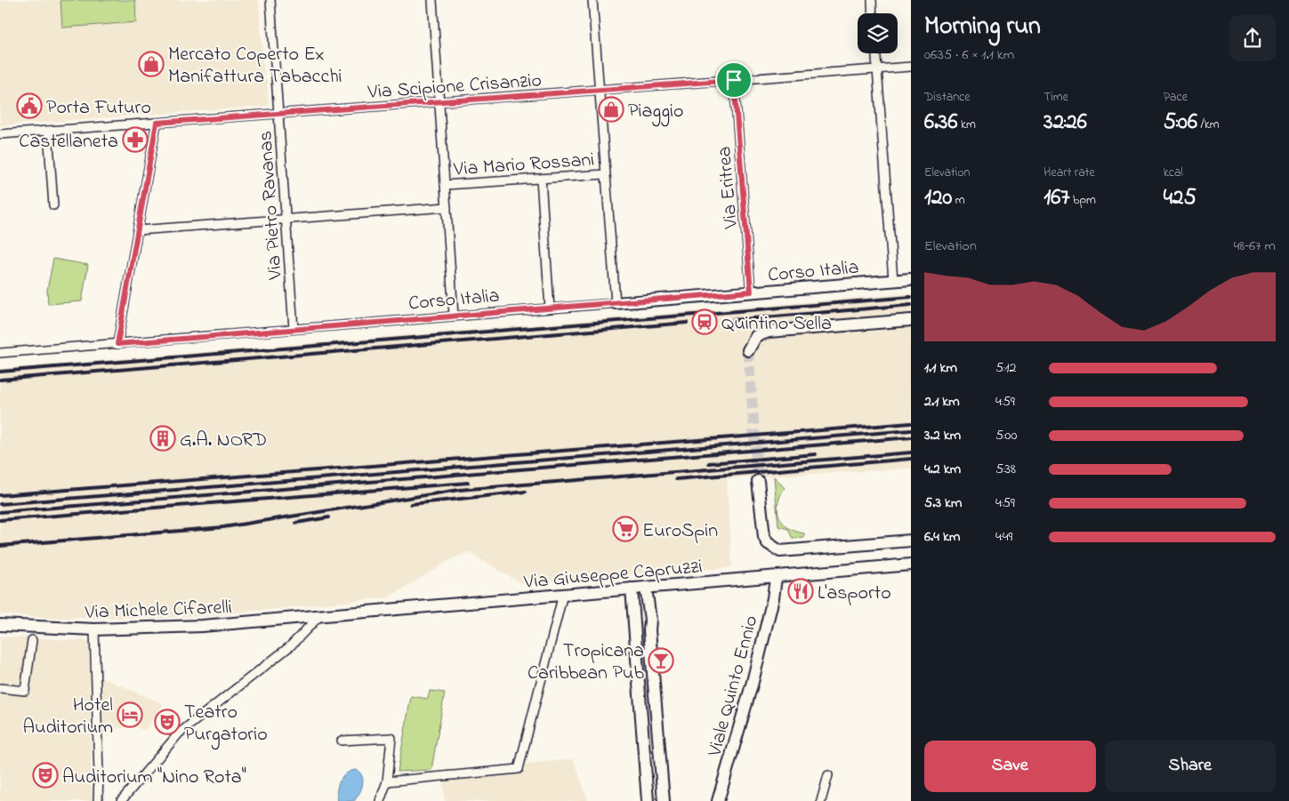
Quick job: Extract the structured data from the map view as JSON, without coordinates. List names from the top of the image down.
{
  "streets": {
    "main road": [
      "Corso Italia",
      "Via Giuseppe Capruzzi",
      "Via Michele Cifarelli",
      "Viale Quinto Ennio"
    ],
    "street": [
      "Via Scipione Crisanzio",
      "Via Mario Rossani",
      "Via Eritrea",
      "Via Pietro Ravanas"
    ]
  },
  "crossings": [
    ["Via Scipione Crisanzio", "Via Eritrea"],
    ["Via Scipione Crisanzio", "Via Pietro Ravanas"],
    ["Via Eritrea", "Corso Italia"],
    ["Via Pietro Ravanas", "Corso Italia"],
    ["Via Giuseppe Capruzzi", "Via Michele Cifarelli"],
    ["Via Giuseppe Capruzzi", "Viale Quinto Ennio"]
  ],
  "places": {
    "shop": ["Mercato Coperto Ex Manifattura Tabacchi", "Piaggio"],
    "public building": ["Porta Futuro"],
    "pharmacy": ["Castellaneta"],
    "station": ["Quintino Sella"],
    "building": ["G.A. NORD"],
    "supermarket": ["EuroSpin"],
    "restaurant": ["L'asporto"],
    "bar": ["Tropicana Caribbean Pub"],
    "hotel": ["Hotel Auditorium"],
    "theatre": ["Teatro Purgatorio", "Auditorium \"Nino Rota\""]
  },
  "page": {
    "heading": ["Morning run", "06:35 · 6 × 1.1 km"],
    "stats": [
      ["Distance", "6.36 km"],
      ["Time", "32:26"],
      ["Pace", "5:06 /km"],
      ["Elevation", "120 m"],
      ["Heart rate", "167 bpm"],
      ["kcal", "425"]
    ],
    "chart": ["Elevation", "48–67 m"],
    "list": [
      {
        "name": "1.1 km",
        "note": "5:12"
      },
      {
        "name": "2.1 km",
        "note": "4:59"
      },
      {
        "name": "3.2 km",
        "note": "5:00"
      },
      {
        "name": "4.2 km",
        "note": "5:38"
      },
      {
        "name": "5.3 km",
        "note": "4:59"
      },
      {
        "name": "6.4 km",
        "note": "4:49"
      }
    ],
    "buttons": ["Save", "Share"]
  }
}
